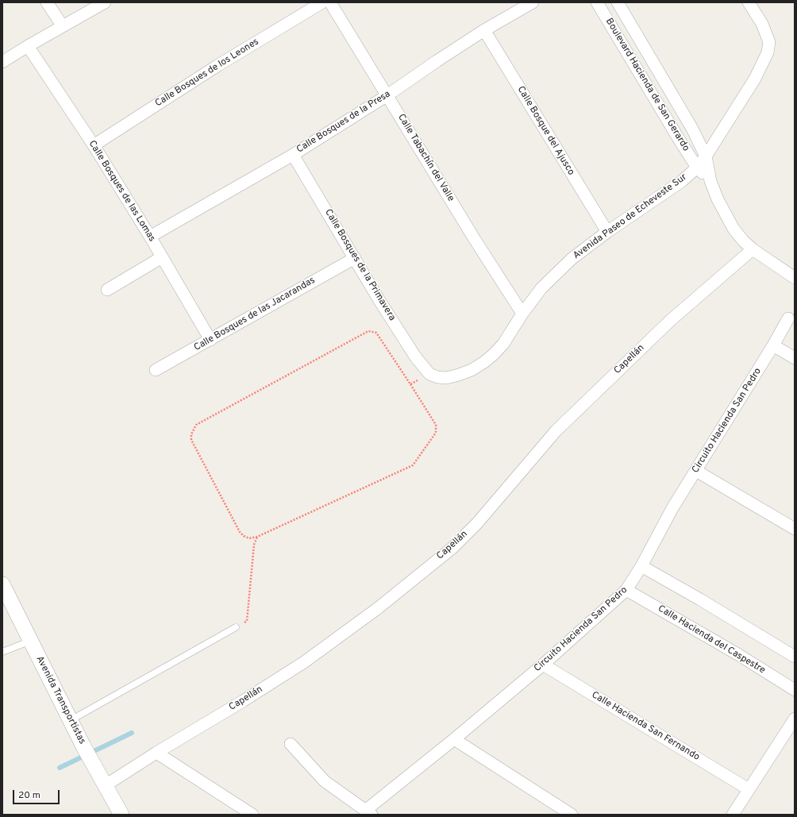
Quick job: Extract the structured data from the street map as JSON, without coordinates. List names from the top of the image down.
{
  "streets": {
    "street": [
      "Calle Bosques de los Leones",
      "Boulevard Hacienda de San Gerardo",
      "Calle Bosques de la Presa",
      "Calle Bosque del Ajusco",
      "Calle Tabachín del Valle",
      "Calle Bosques de las Lomas",
      "Avenida Paseo de Echeveste Sur",
      "Calle Bosques de la Primavera",
      "Calle Bosques de las Jacarandas",
      "Capellán",
      "Circuito Hacienda San Pedro",
      "Calle Hacienda del Caspestre",
      "Avenida Transportistas",
      "Calle Hacienda San Fernando"
    ]
  },
  "crossings": [
    ["Calle Bosques de los Leones", "Calle Bosques de las Lomas"],
    ["Boulevard Hacienda de San Gerardo", "Avenida Paseo de Echeveste Sur"],
    ["Calle Bosques de la Presa", "Calle Bosque del Ajusco"],
    ["Calle Bosques de la Presa", "Calle Tabachín del Valle"],
    ["Calle Bosques de la Presa", "Calle Bosques de las Lomas"],
    ["Calle Bosques de la Presa", "Calle Bosques de la Primavera"],
    ["Calle Bosque del Ajusco", "Avenida Paseo de Echeveste Sur"],
    ["Calle Tabachín del Valle", "Avenida Paseo de Echeveste Sur"],
    ["Calle Bosques de las Lomas", "Calle Bosques de las Jacarandas"],
    ["Avenida Paseo de Echeveste Sur", "Calle Bosques de la Primavera"],
    ["Calle Bosques de la Primavera", "Calle Bosques de las Jacarandas"],
    ["Capellán", "Avenida Transportistas"],
    ["Circuito Hacienda San Pedro", "Calle Hacienda del Caspestre"],
    ["Circuito Hacienda San Pedro", "Calle Hacienda San Fernando"]
  ],
  "scale_bar": "20 m"
}
